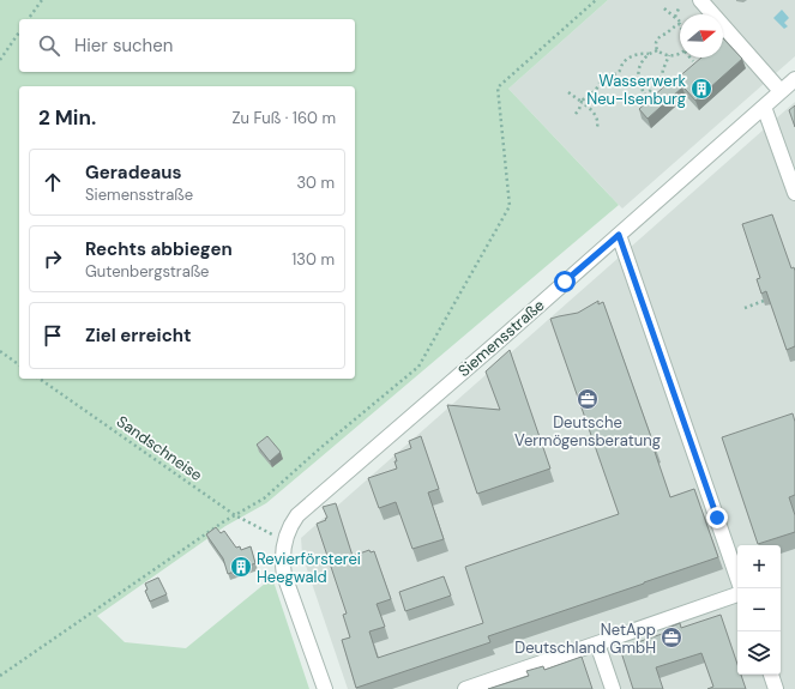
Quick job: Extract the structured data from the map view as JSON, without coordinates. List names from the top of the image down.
{
  "streets": {
    "street": ["Siemensstraße"],
    "path": ["Sandschneise"]
  },
  "places": {
    "building": ["Wasserwerk Neu-Isenburg", "Revierförsterei Heegwald"],
    "office": ["Deutsche Vermögensberatung", "NetApp Deutschland GmbH"]
  },
  "north": "right",
  "page": {
    "search": "Hier suchen",
    "heading": ["2 Min.", "Zu Fuß · 160 m"],
    "list": [
      ["Geradeaus", "Siemensstraße", "30 m"],
      ["Rechts abbiegen", "Gutenbergstraße", "130 m"],
      "Ziel erreicht"
    ],
    "map_buttons": ["+", "−"]
  }
}
